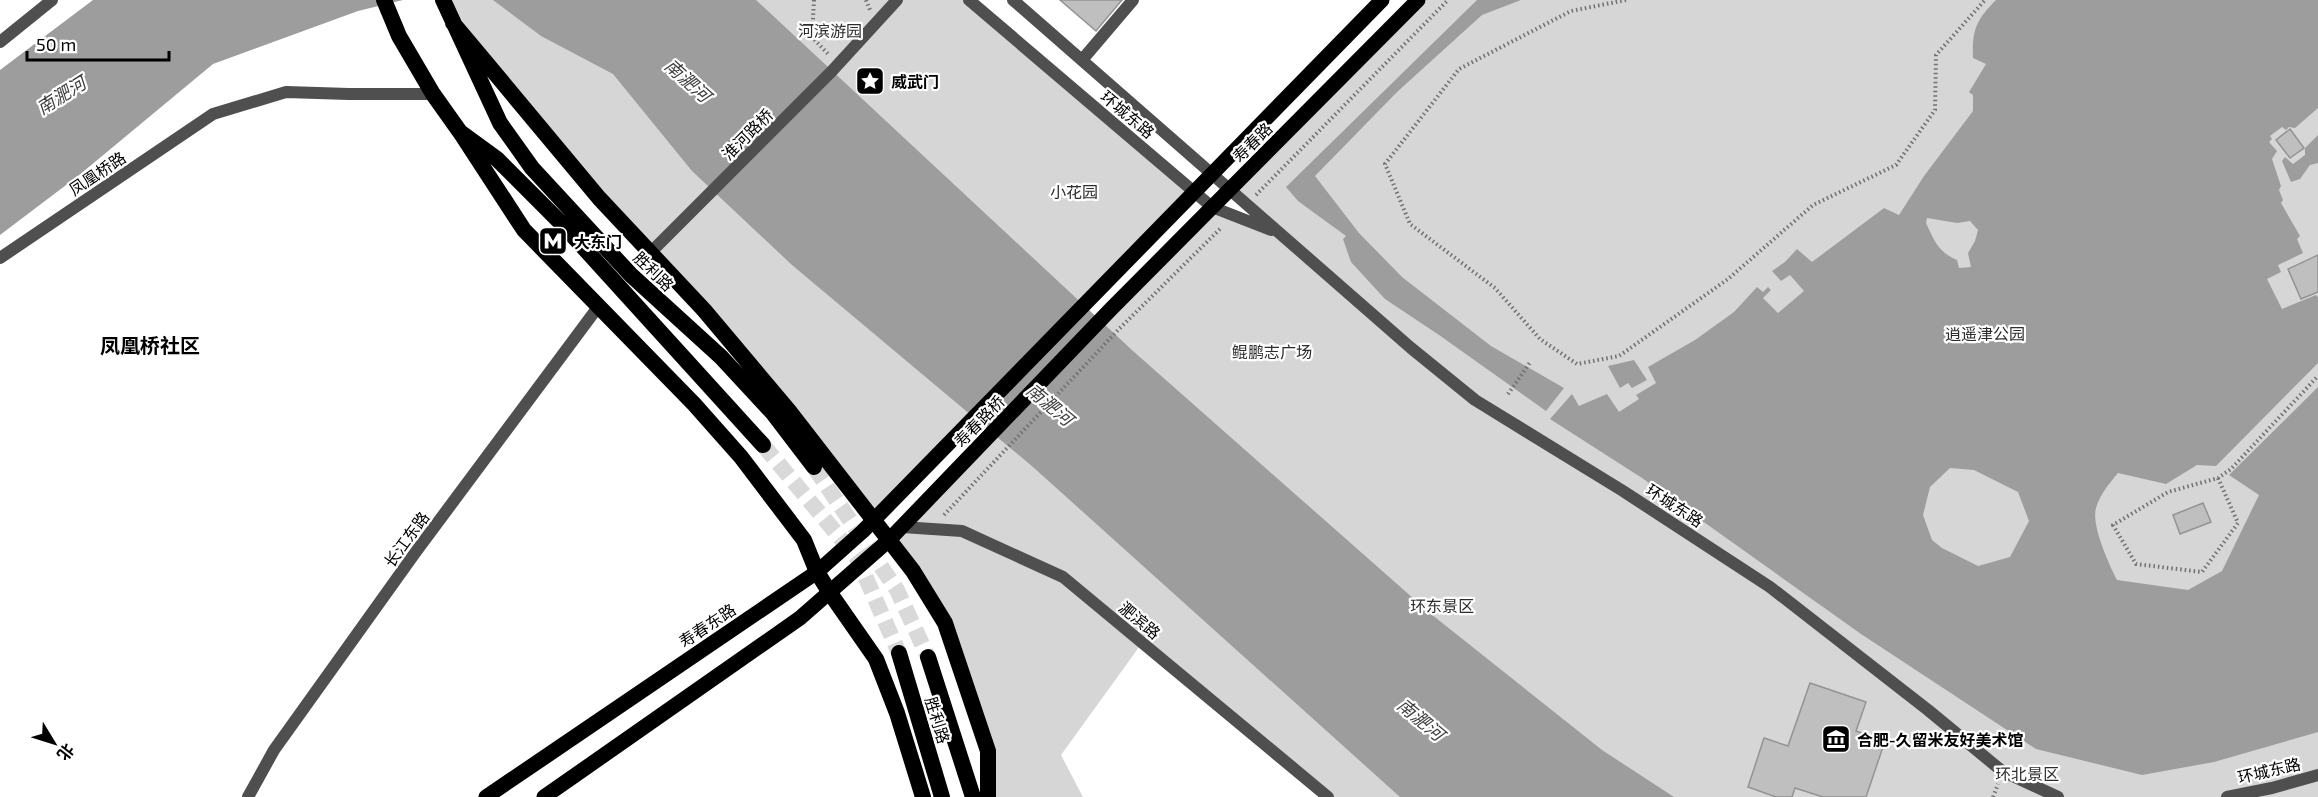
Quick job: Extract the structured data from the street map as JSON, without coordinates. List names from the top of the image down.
{
  "streets": {
    "highway": ["胜利路"],
    "main road": ["寿春路", "寿春路桥", "寿春东路"],
    "street": [
      "环城东路",
      "淮河路桥",
      "凤凰桥路",
      "长江东路",
      "淝滨路"
    ]
  },
  "crossings": [
    ["环城东路", "寿春路"],
    ["寿春路", "寿春路桥"],
    ["寿春路桥", "淝滨路"],
    ["寿春路桥", "寿春东路"]
  ],
  "districts": ["凤凰桥社区"],
  "water": ["南淝河"],
  "parks": [
    "河滨游园",
    "小花园",
    "逍遥津公园",
    "鲲鹏志广场",
    "环东景区",
    "环北景区"
  ],
  "places": {
    "place": ["威武门"],
    "metro station": ["大东门"],
    "museum": ["合肥-久留米友好美术馆"]
  },
  "scale_bar": "50 m",
  "north": "bottom right"
}
